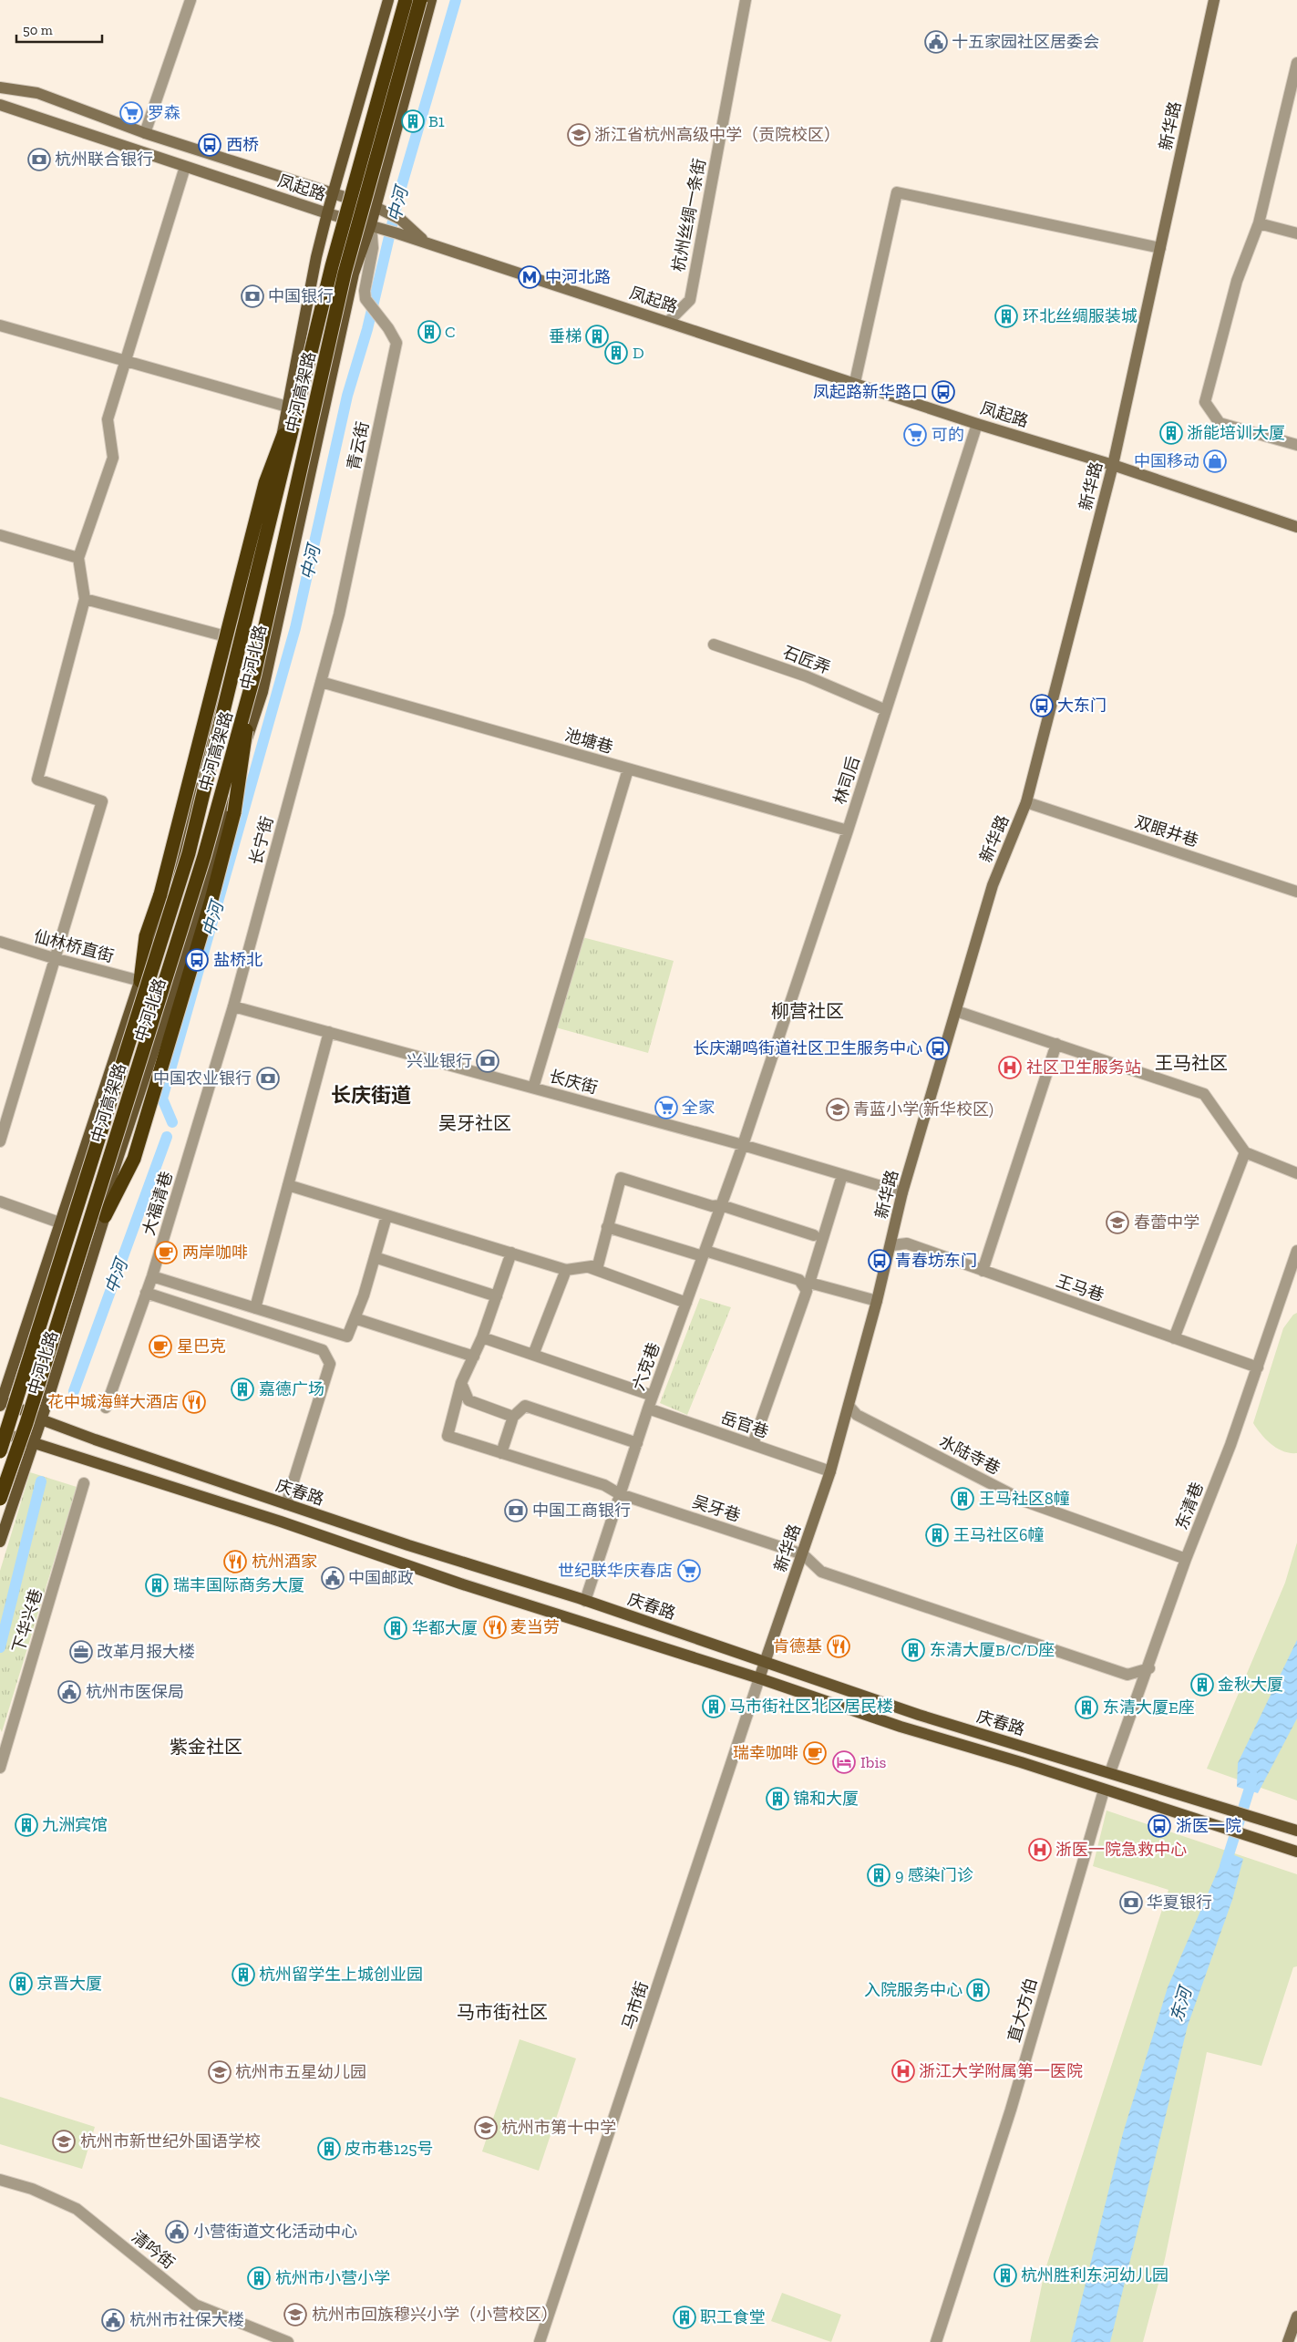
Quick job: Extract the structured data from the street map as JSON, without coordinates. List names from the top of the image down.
{
  "streets": {
    "highway": ["中河高架路"],
    "main road": [
      "新华路",
      "凤起路",
      "中河北路",
      "庆春路"
    ],
    "street": [
      "杭州丝绸一条街",
      "青云街",
      "石匠弄",
      "池塘巷",
      "林司后",
      "双眼井巷",
      "长宁街",
      "仙林桥直街",
      "长庆街",
      "大福清巷",
      "王马巷",
      "六克巷",
      "岳官巷",
      "水陆寺巷",
      "东清巷",
      "吴牙巷",
      "下华兴巷",
      "马市街",
      "直大方伯",
      "清吟街"
    ]
  },
  "crossings": [
    ["新华路", "凤起路"],
    ["新华路", "双眼井巷"],
    ["新华路", "长庆街"],
    ["新华路", "王马巷"],
    ["新华路", "岳官巷"],
    ["新华路", "水陆寺巷"],
    ["新华路", "庆春路"],
    ["新华路", "吴牙巷"],
    ["新华路", "马市街"],
    ["凤起路", "杭州丝绸一条街"],
    ["凤起路", "青云街"],
    ["凤起路", "中河北路"],
    ["凤起路", "林司后"],
    ["青云街", "中河北路"],
    ["青云街", "池塘巷"],
    ["青云街", "长宁街"],
    ["中河北路", "仙林桥直街"],
    ["中河北路", "庆春路"],
    ["石匠弄", "林司后"],
    ["池塘巷", "林司后"],
    ["池塘巷", "长宁街"],
    ["林司后", "长庆街"],
    ["林司后", "六克巷"],
    ["长宁街", "长庆街"],
    ["长宁街", "大福清巷"],
    ["长庆街", "大福清巷"],
    ["长庆街", "六克巷"],
    ["王马巷", "东清巷"],
    ["六克巷", "岳官巷"],
    ["六克巷", "庆春路"],
    ["六克巷", "吴牙巷"],
    ["水陆寺巷", "东清巷"],
    ["庆春路", "东清巷"],
    ["庆春路", "马市街"],
    ["庆春路", "直大方伯"]
  ],
  "districts": [
    "柳营社区",
    "王马社区",
    "长庆街道",
    "吴牙社区",
    "紫金社区",
    "马市街社区"
  ],
  "water": ["中河", "东河"],
  "places": {
    "public building": [
      "十五家园社区居委会",
      "中国邮政",
      "杭州市医保局",
      "小营街道文化活动中心",
      "杭州市社保大楼"
    ],
    "supermarket": [
      "罗森",
      "可的",
      "全家",
      "世纪联华庆春店"
    ],
    "building": [
      "B1",
      "环北丝绸服装城",
      "C",
      "垂梯",
      "D",
      "浙能培训大厦",
      "嘉德广场",
      "王马社区8幢",
      "王马社区6幢",
      "瑞丰国际商务大厦",
      "华都大厦",
      "东清大厦B/C/D座",
      "金秋大厦",
      "马市街社区北区居民楼",
      "东清大厦E座",
      "锦和大厦",
      "九洲宾馆",
      "9 感染门诊",
      "杭州留学生上城创业园",
      "京晋大厦",
      "入院服务中心",
      "皮市巷125号",
      "杭州胜利东河幼儿园",
      "杭州市小营小学",
      "职工食堂"
    ],
    "school or university": [
      "浙江省杭州高级中学（贡院校区）",
      "青蓝小学(新华校区)",
      "春蕾中学",
      "杭州市五星幼儿园",
      "杭州市第十中学",
      "杭州市新世纪外国语学校",
      "杭州市回族穆兴小学（小营校区）"
    ],
    "bus stop": [
      "西桥",
      "凤起路新华路口",
      "大东门",
      "盐桥北",
      "长庆潮鸣街道社区卫生服务中心",
      "青春坊东门",
      "浙医一院"
    ],
    "bank": [
      "杭州联合银行",
      "中国银行",
      "兴业银行",
      "中国农业银行",
      "中国工商银行",
      "华夏银行"
    ],
    "metro station": ["中河北路"],
    "shop": ["中国移动"],
    "hospital": ["社区卫生服务站", "浙医一院急救中心", "浙江大学附属第一医院"],
    "cafe": ["两岸咖啡", "星巴克", "瑞幸咖啡"],
    "restaurant": [
      "花中城海鲜大酒店",
      "杭州酒家",
      "麦当劳",
      "肯德基"
    ],
    "office": ["改革月报大楼"],
    "hotel": ["Ibis"]
  },
  "scale_bar": "50 m"
}
